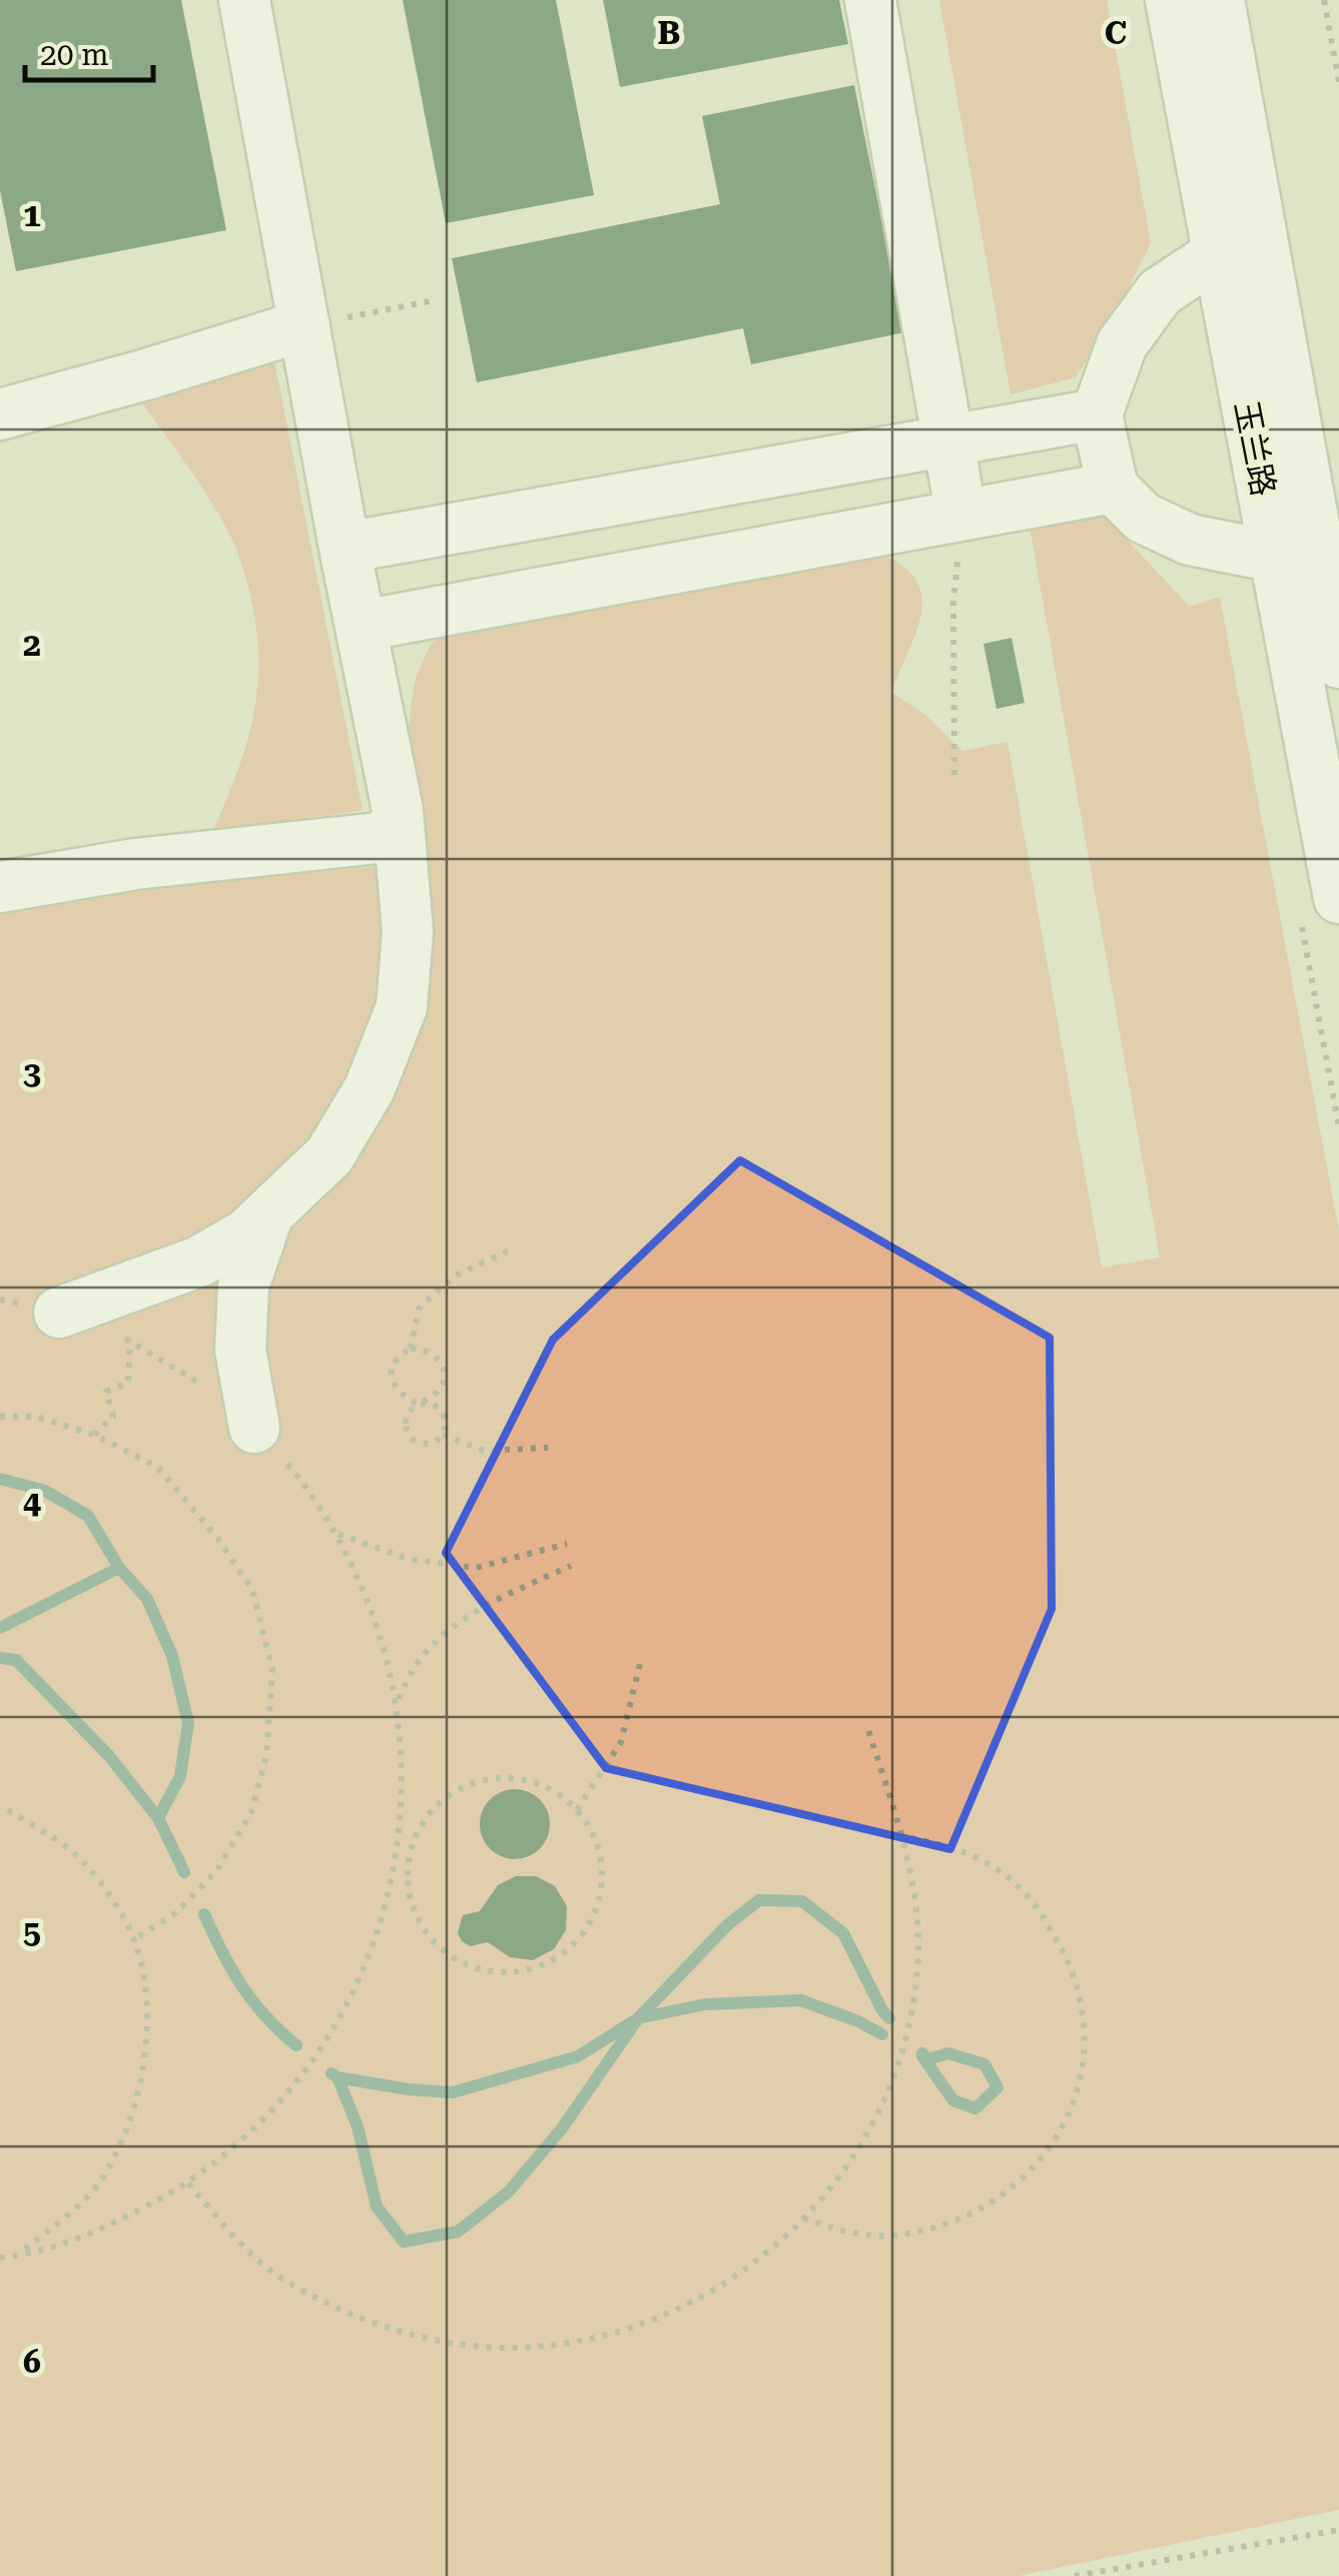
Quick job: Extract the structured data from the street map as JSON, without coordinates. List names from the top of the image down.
{
  "streets": {
    "street": ["玉兰路"]
  },
  "scale_bar": "20 m",
  "grid": {
    "columns": ["B", "C"],
    "rows": [
      "1",
      "2",
      "3",
      "4",
      "5",
      "6"
    ]
  }
}
